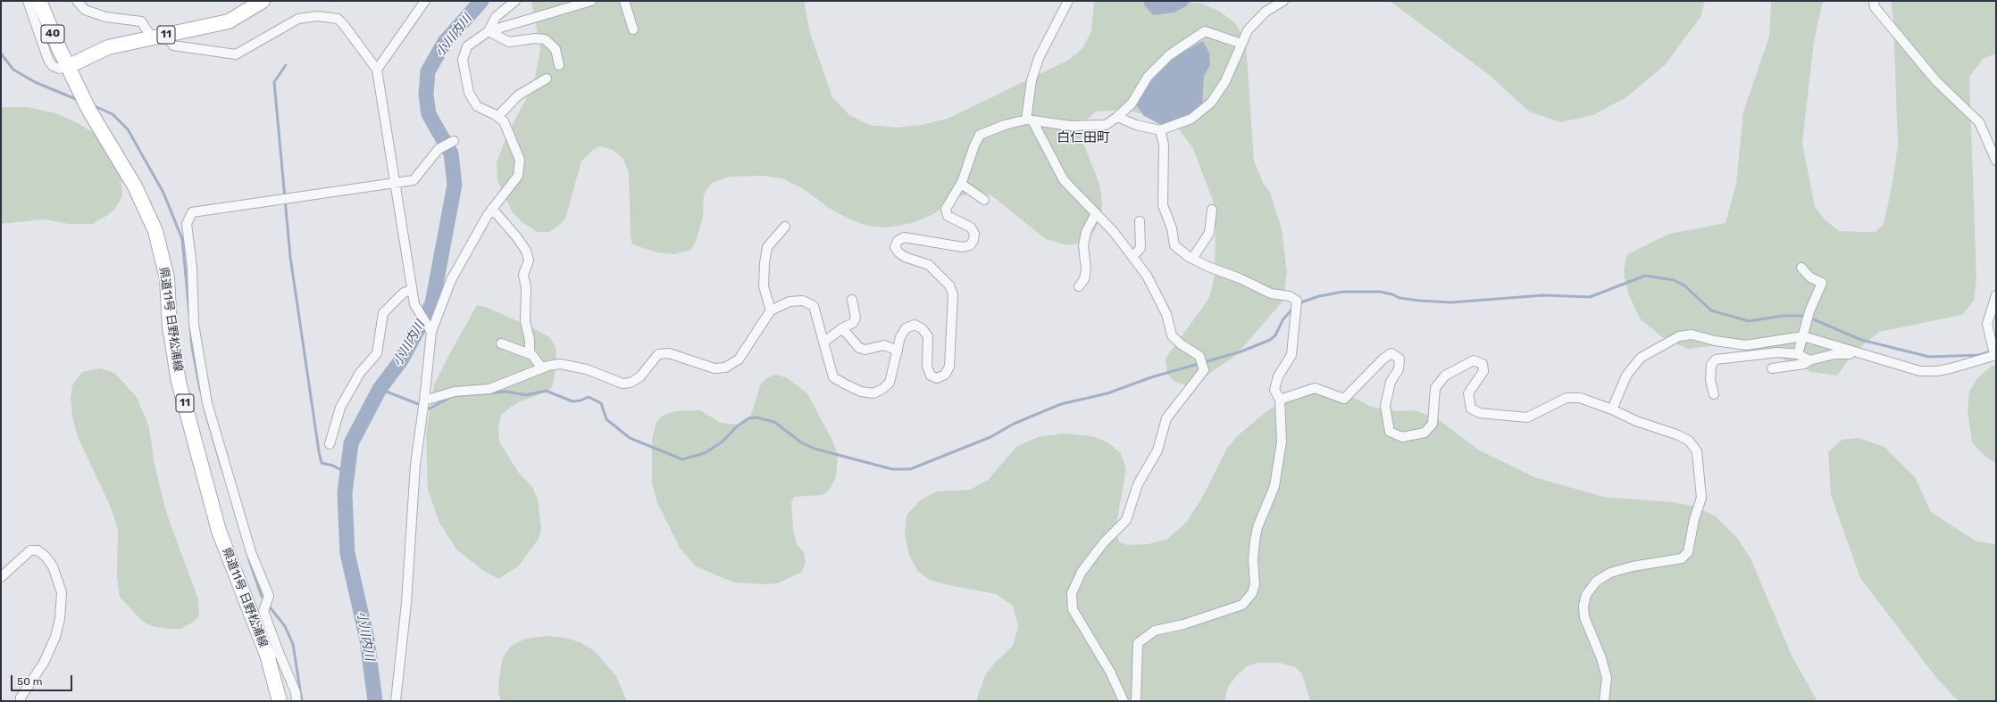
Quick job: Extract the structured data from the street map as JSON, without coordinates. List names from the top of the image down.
{
  "streets": {
    "main road": ["40", "11", "県道11号 日野松浦線"]
  },
  "crossings": [
    ["40", "11"],
    ["40", "県道11号 日野松浦線"],
    ["11", "県道11号 日野松浦線"]
  ],
  "districts": ["白仁田町"],
  "water": ["小川内川"],
  "scale_bar": "50 m"
}
